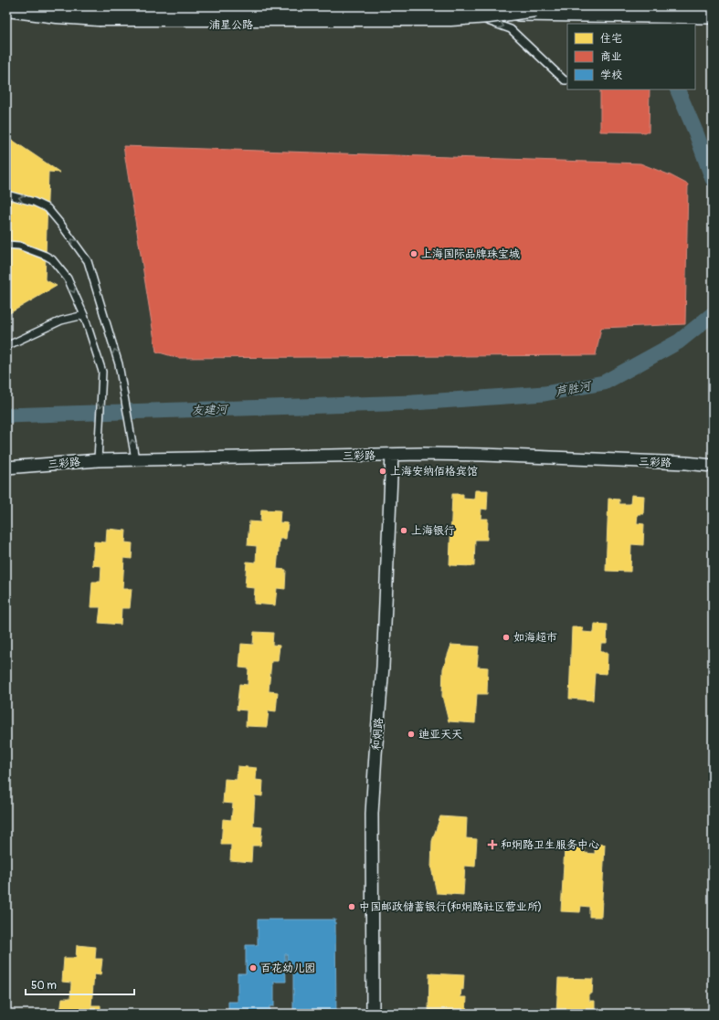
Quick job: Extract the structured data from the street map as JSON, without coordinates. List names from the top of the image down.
{
  "streets": {
    "main road": ["浦星公路"],
    "street": ["三彩路", "和炯路"]
  },
  "crossings": [
    ["三彩路", "和炯路"]
  ],
  "water": ["芦胜河", "友建河"],
  "places": {
    "other": [
      "上海国际品牌珠宝城",
      "上海安纳佰格宾馆",
      "上海银行",
      "如海超市",
      "迪亚天天",
      "中国邮政储蓄银行(和炯路社区营业所)",
      "百花幼儿园"
    ],
    "health": ["和炯路卫生服务中心"]
  },
  "legend": ["住宅", "商业", "学校"],
  "scale_bar": "50 m"
}
